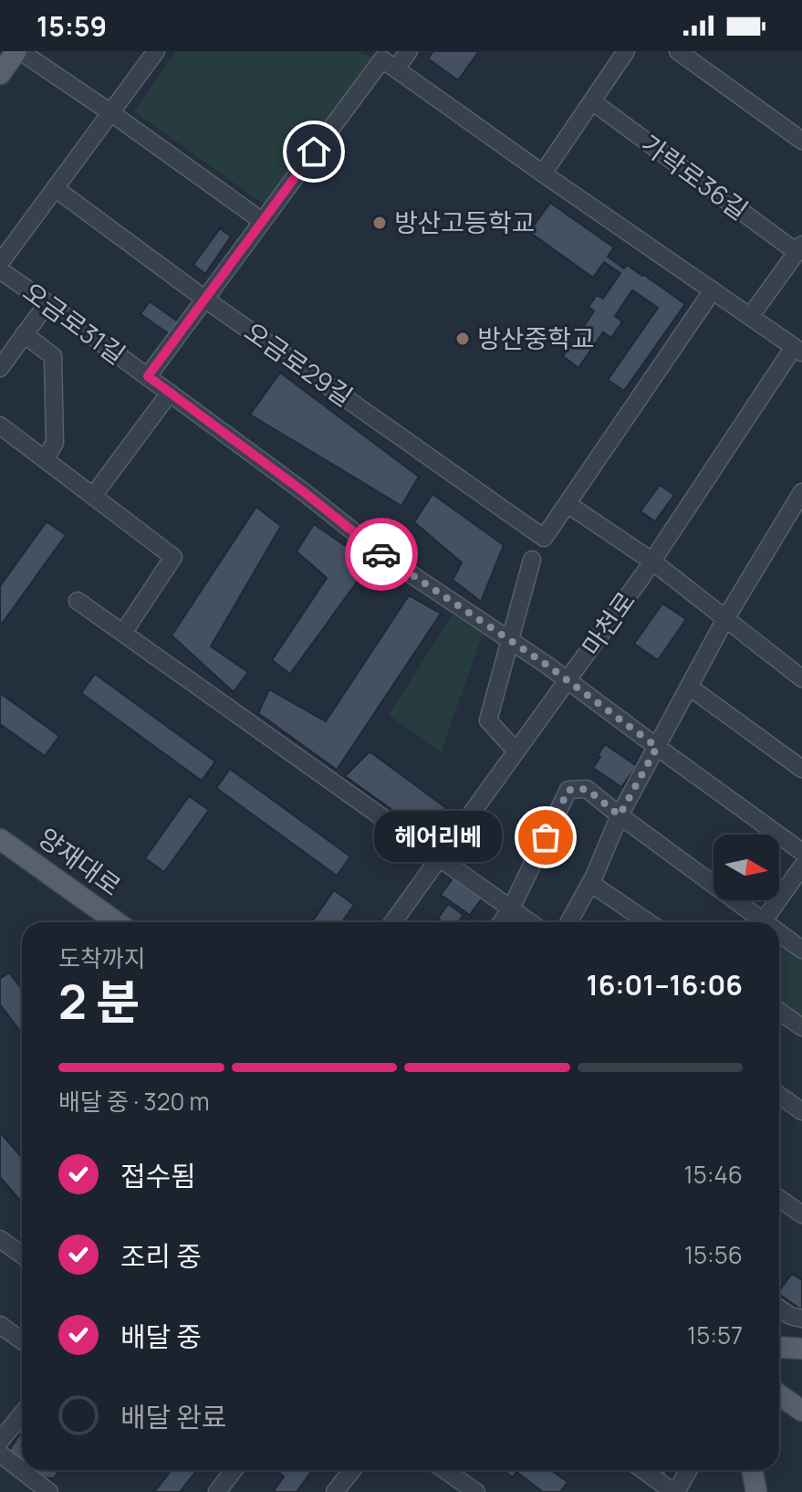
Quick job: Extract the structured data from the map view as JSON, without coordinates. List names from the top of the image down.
{
  "streets": {
    "main road": ["양재대로"],
    "street": [
      "가락로36길",
      "오금로31길",
      "오금로29길",
      "마천로"
    ]
  },
  "crossings": [
    ["오금로31길", "오금로29길"],
    ["오금로31길", "마천로"]
  ],
  "places": ["방산고등학교", "방산중학교", "헤어리베"],
  "north": "right",
  "page": {
    "status": "15:59",
    "bubble": "헤어리베",
    "heading": ["2 분", "도착까지", "16:01–16:06"],
    "bar": "배달 중 · 320 m",
    "list": [
      ["접수됨", "15:46"],
      ["조리 중", "15:56"],
      ["배달 중", "15:57"],
      "배달 완료"
    ]
  }
}
